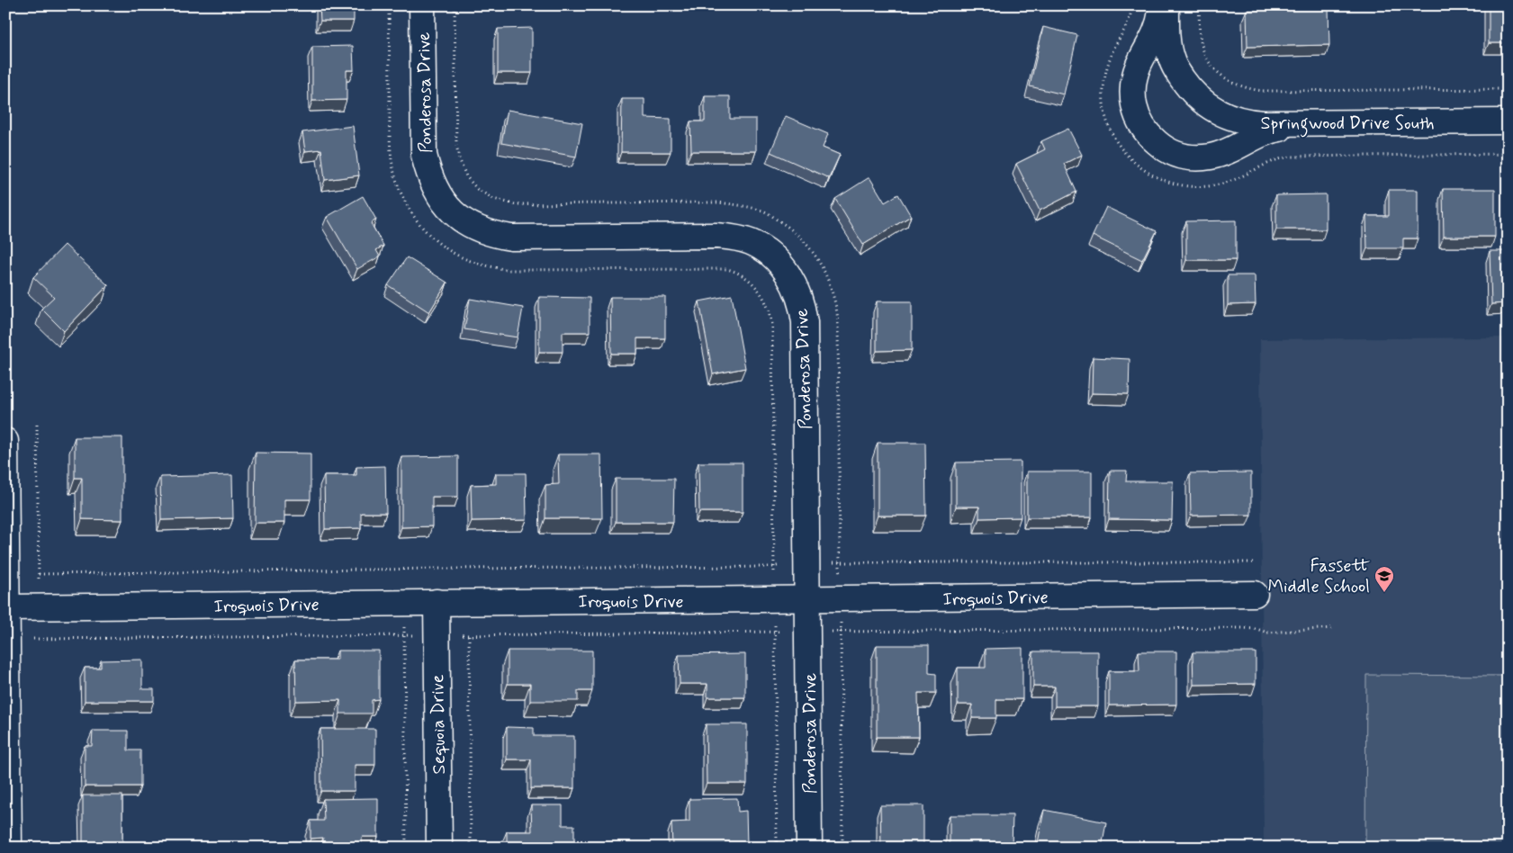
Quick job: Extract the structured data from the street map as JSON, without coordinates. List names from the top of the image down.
{
  "streets": {
    "street": [
      "Ponderosa Drive",
      "Springwood Drive South",
      "Iroquois Drive",
      "Sequoia Drive"
    ]
  },
  "crossings": [
    ["Ponderosa Drive", "Iroquois Drive"],
    ["Iroquois Drive", "Sequoia Drive"]
  ],
  "places": {
    "school or university": ["Fassett Middle School"]
  }
}
